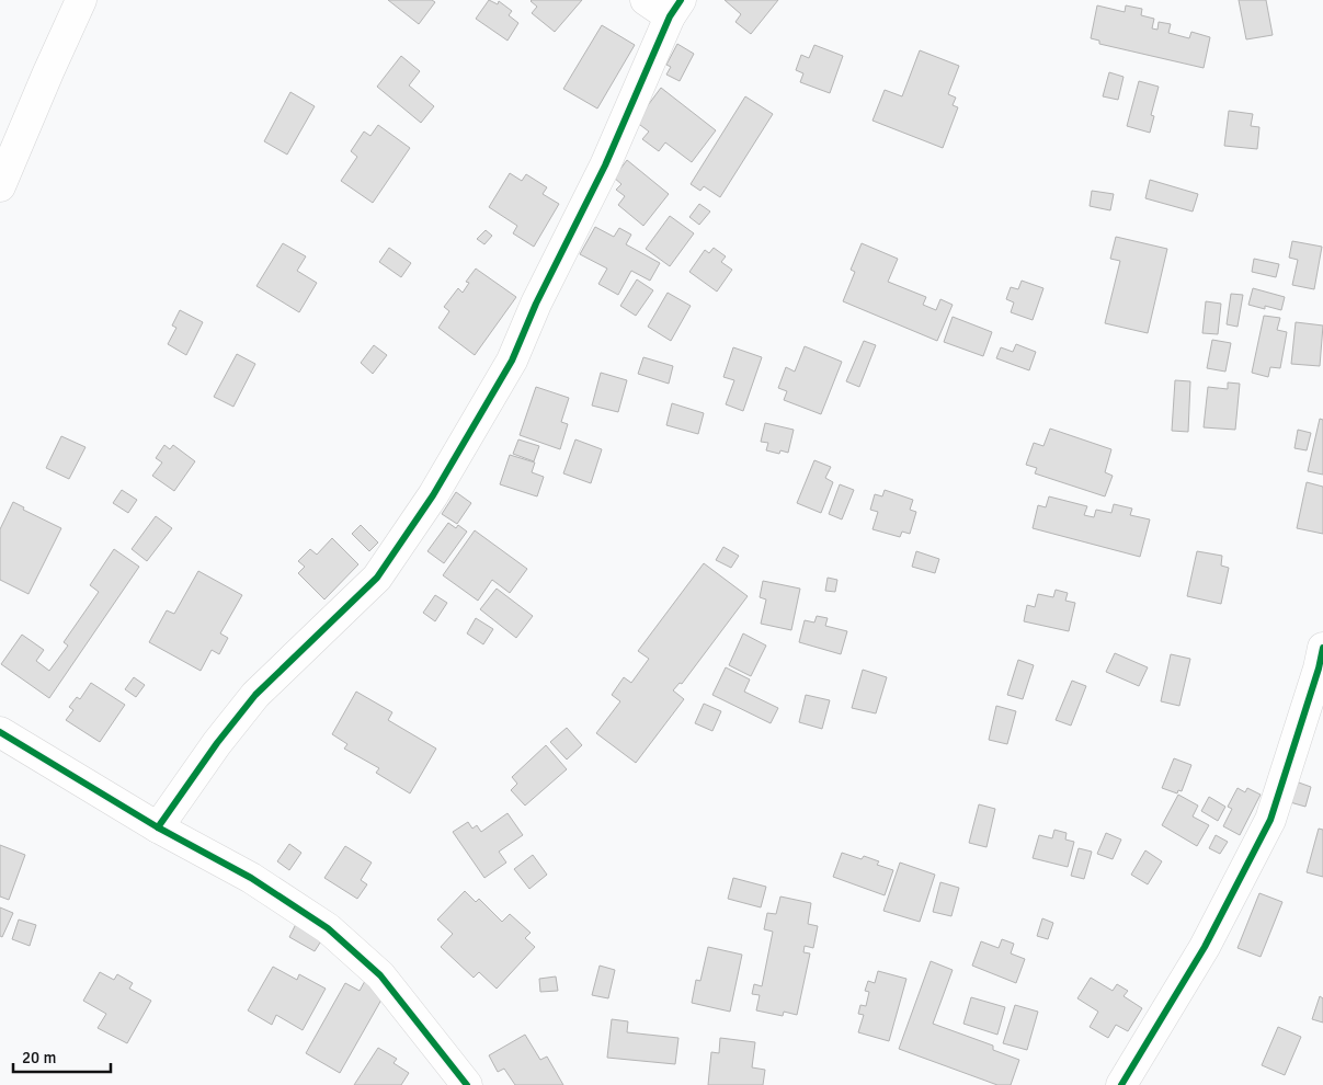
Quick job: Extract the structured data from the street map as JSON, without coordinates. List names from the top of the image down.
{
  "scale_bar": "20 m"
}
